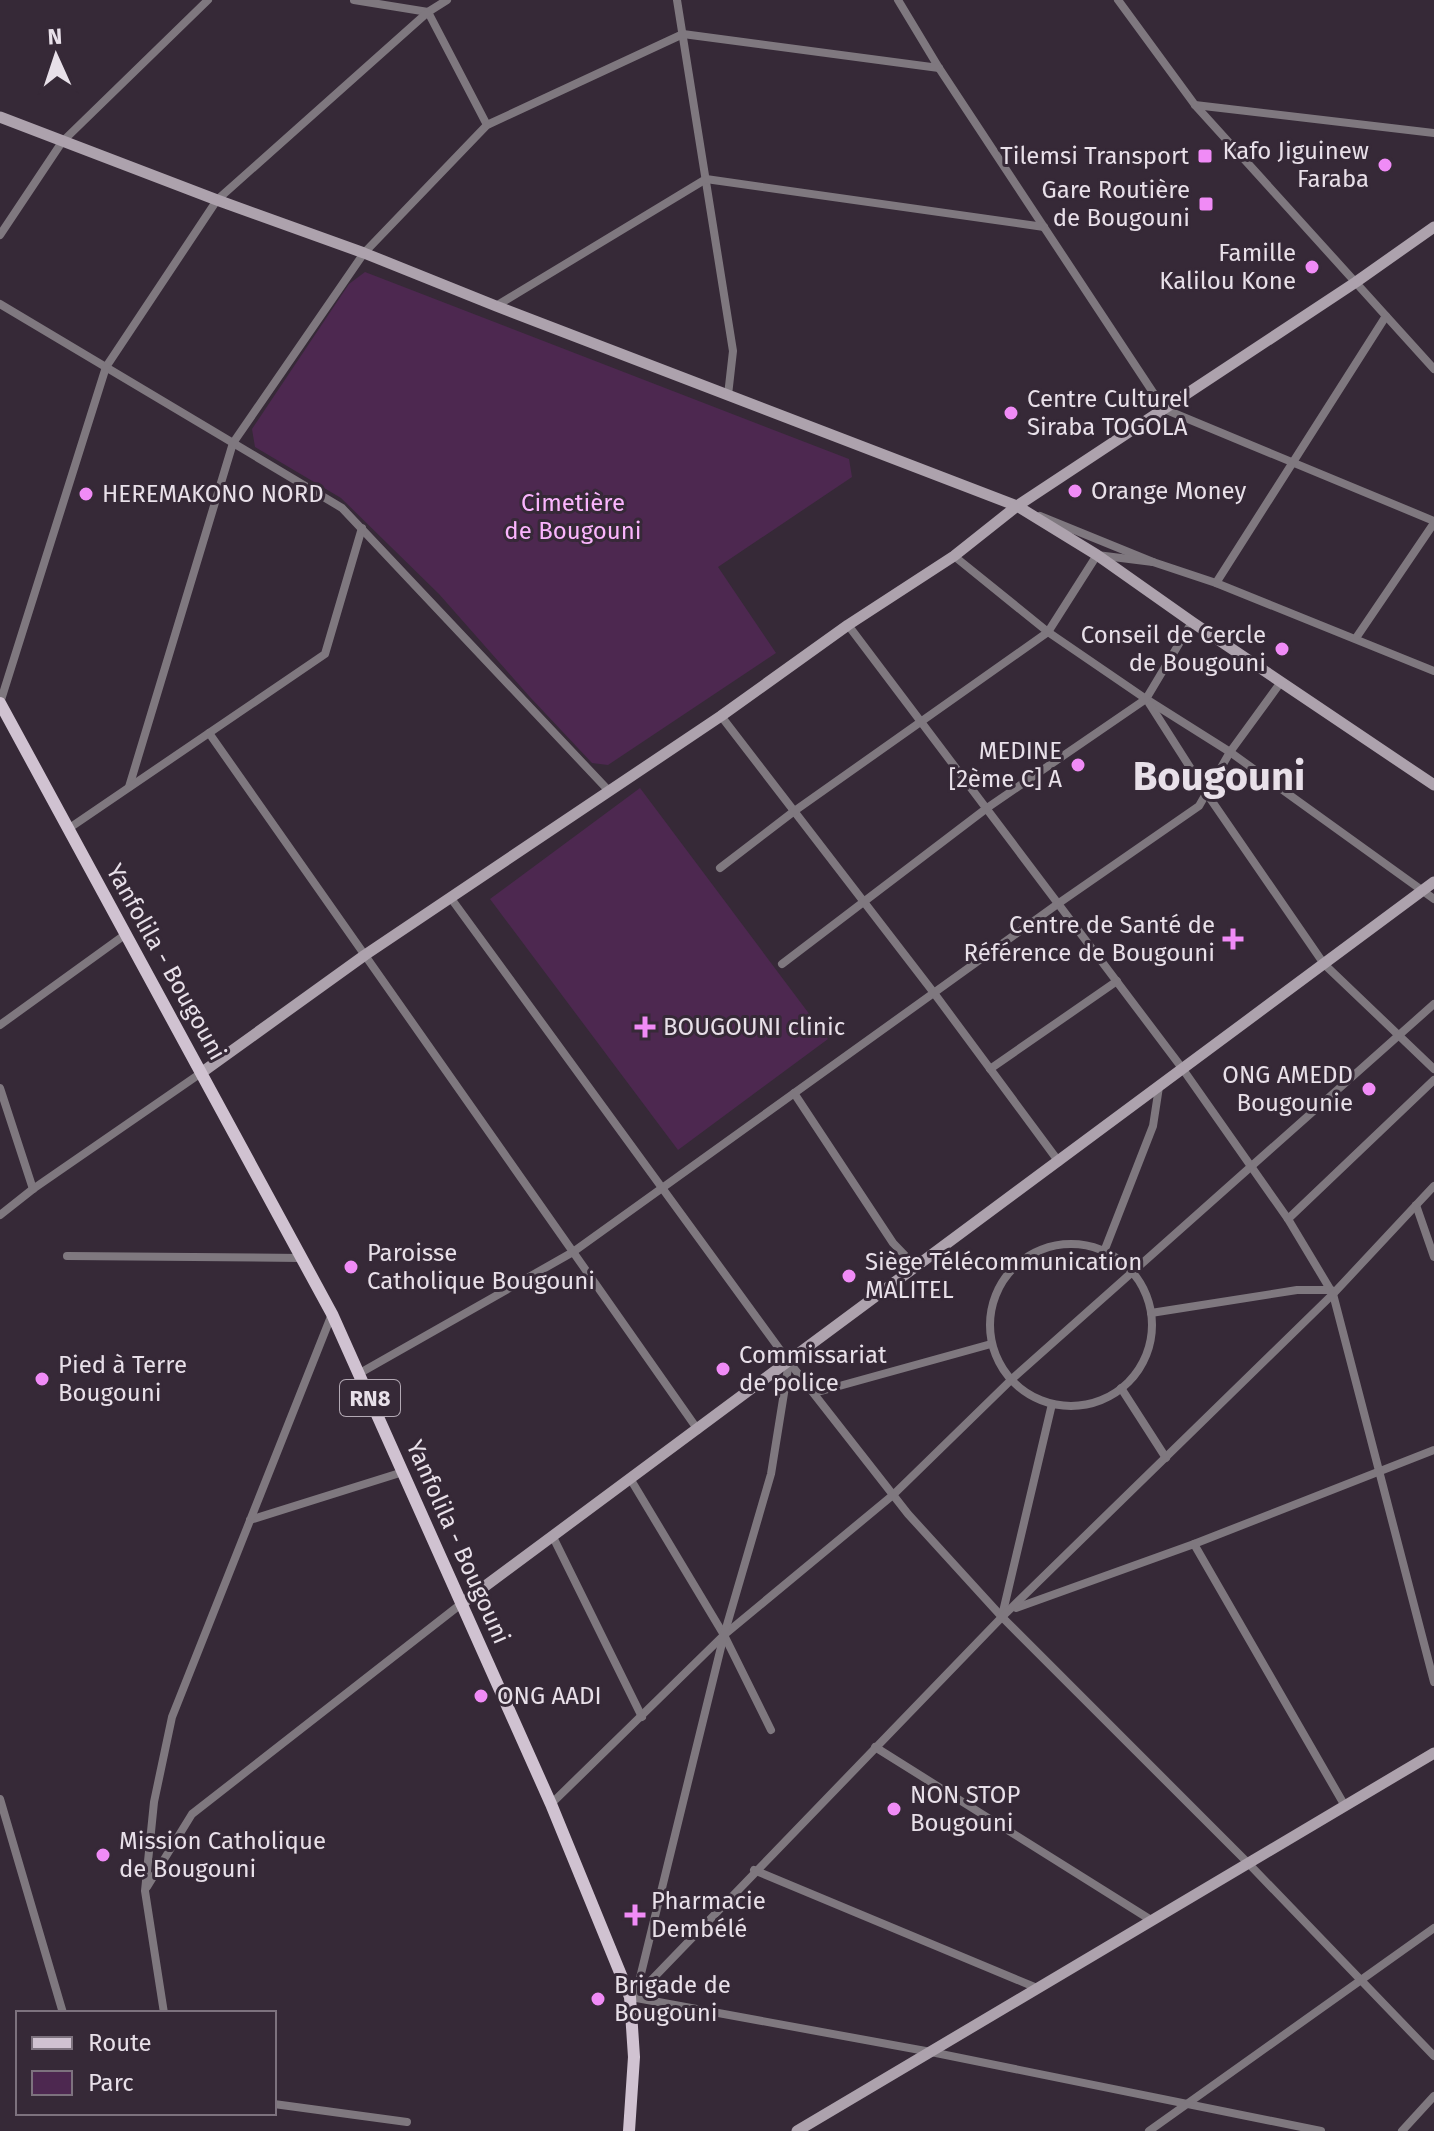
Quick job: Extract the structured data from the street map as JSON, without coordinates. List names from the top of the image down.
{
  "streets": {
    "main road": ["Yanfolila - Bougouni", "RN8"]
  },
  "districts": ["Bougouni"],
  "parks": ["Cimetière de Bougouni"],
  "places": {
    "transit": ["Tilemsi Transport", "Gare Routière de Bougouni"],
    "other": [
      "Kafo Jiguinew Faraba",
      "Famille Kalilou Kone",
      "Centre Culturel Siraba TOGOLA",
      "Orange Money",
      "HEREMAKONO NORD",
      "Conseil de Cercle de Bougouni",
      "MEDINE [2ème C] A",
      "ONG AMEDD Bougounie",
      "Paroisse Catholique Bougouni",
      "Siège Télécommunication MALITEL",
      "Commissariat de police",
      "Pied à Terre Bougouni",
      "ONG AADI",
      "NON STOP Bougouni",
      "Mission Catholique de Bougouni",
      "Brigade de Bougouni"
    ],
    "health": ["Centre de Santé de Référence de Bougouni", "BOUGOUNI clinic", "Pharmacie Dembélé"]
  },
  "legend": ["Route", "Parc"],
  "north": "top"
}
